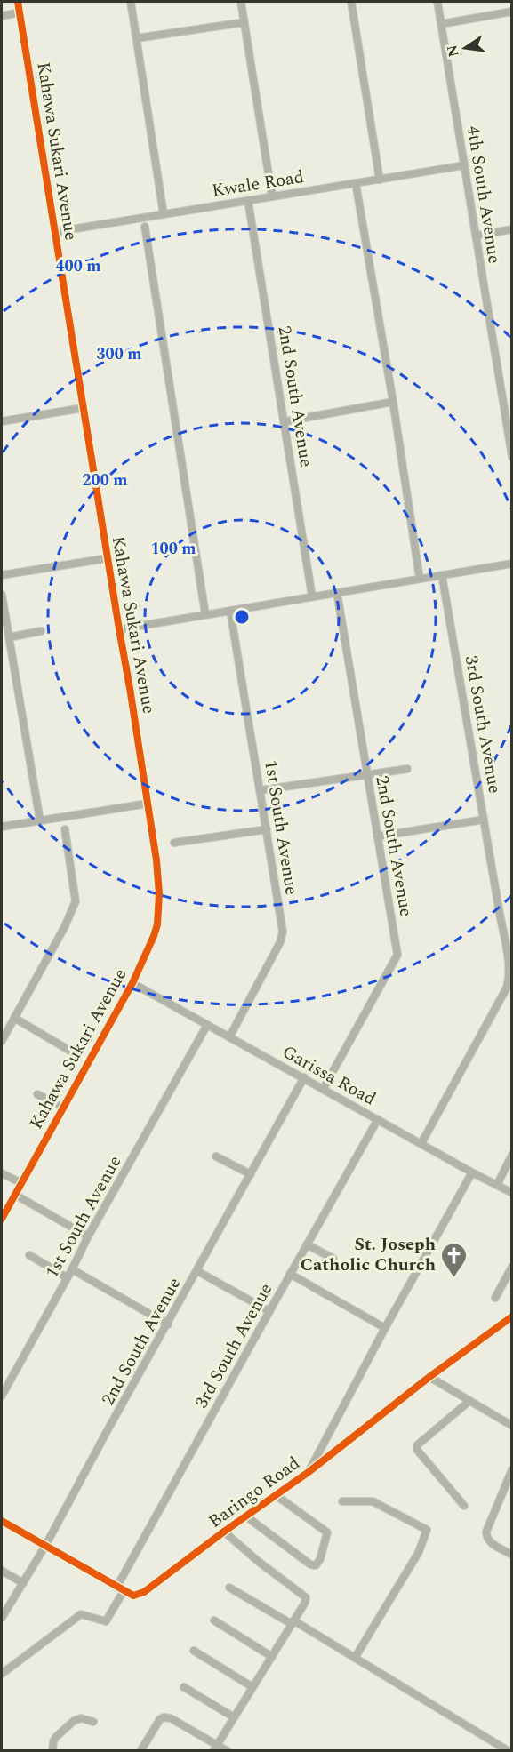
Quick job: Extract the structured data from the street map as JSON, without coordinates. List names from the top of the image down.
{
  "streets": {
    "street": [
      "Kahawa Sukari Avenue",
      "Kwale Road",
      "4th South Avenue",
      "2nd South Avenue",
      "3rd South Avenue",
      "1st South Avenue",
      "Garissa Road",
      "Baringo Road"
    ]
  },
  "crossings": [
    ["Kahawa Sukari Avenue", "Kwale Road"],
    ["Kahawa Sukari Avenue", "Garissa Road"],
    ["Kwale Road", "4th South Avenue"],
    ["Kwale Road", "2nd South Avenue"],
    ["2nd South Avenue", "Garissa Road"],
    ["3rd South Avenue", "Garissa Road"],
    ["1st South Avenue", "Garissa Road"]
  ],
  "places": {
    "church": ["St. Joseph Catholic Church"]
  },
  "north": "left",
  "rings": [
    "400 m",
    "300 m",
    "200 m",
    "100 m"
  ]
}
